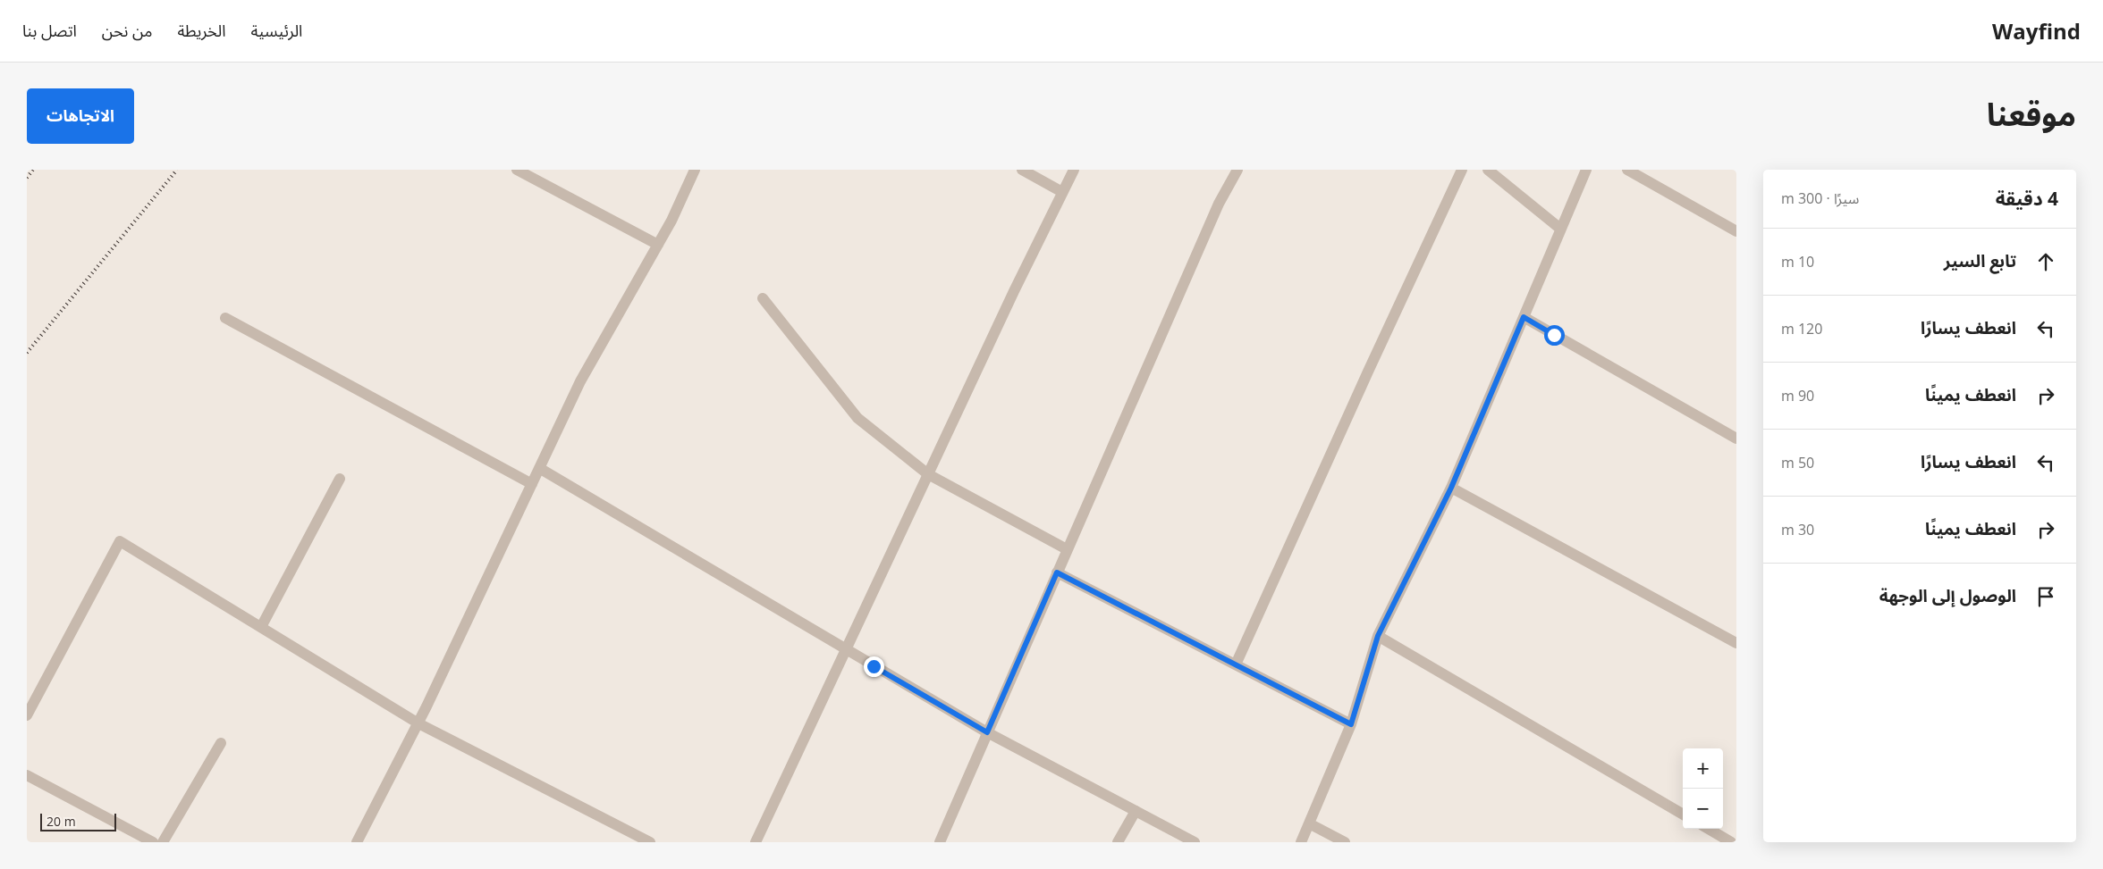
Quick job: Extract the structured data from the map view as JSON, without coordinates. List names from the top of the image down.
{
  "scale_bar": "20 m",
  "page": {
    "header": "Wayfind",
    "nav": [
      "الرئيسية",
      "الخريطة",
      "من نحن",
      "اتصل بنا"
    ],
    "title": "موقعنا",
    "buttons": "الاتجاهات",
    "heading": ["4 دقيقة", "سيرًا · 300 m"],
    "list": [
      ["تابع السير", "10 m"],
      ["انعطف يسارًا", "120 m"],
      ["انعطف يمينًا", "90 m"],
      ["انعطف يسارًا", "50 m"],
      ["انعطف يمينًا", "30 m"],
      "الوصول إلى الوجهة"
    ],
    "map_buttons": ["+", "−"],
    "scale": "20 m"
  }
}
